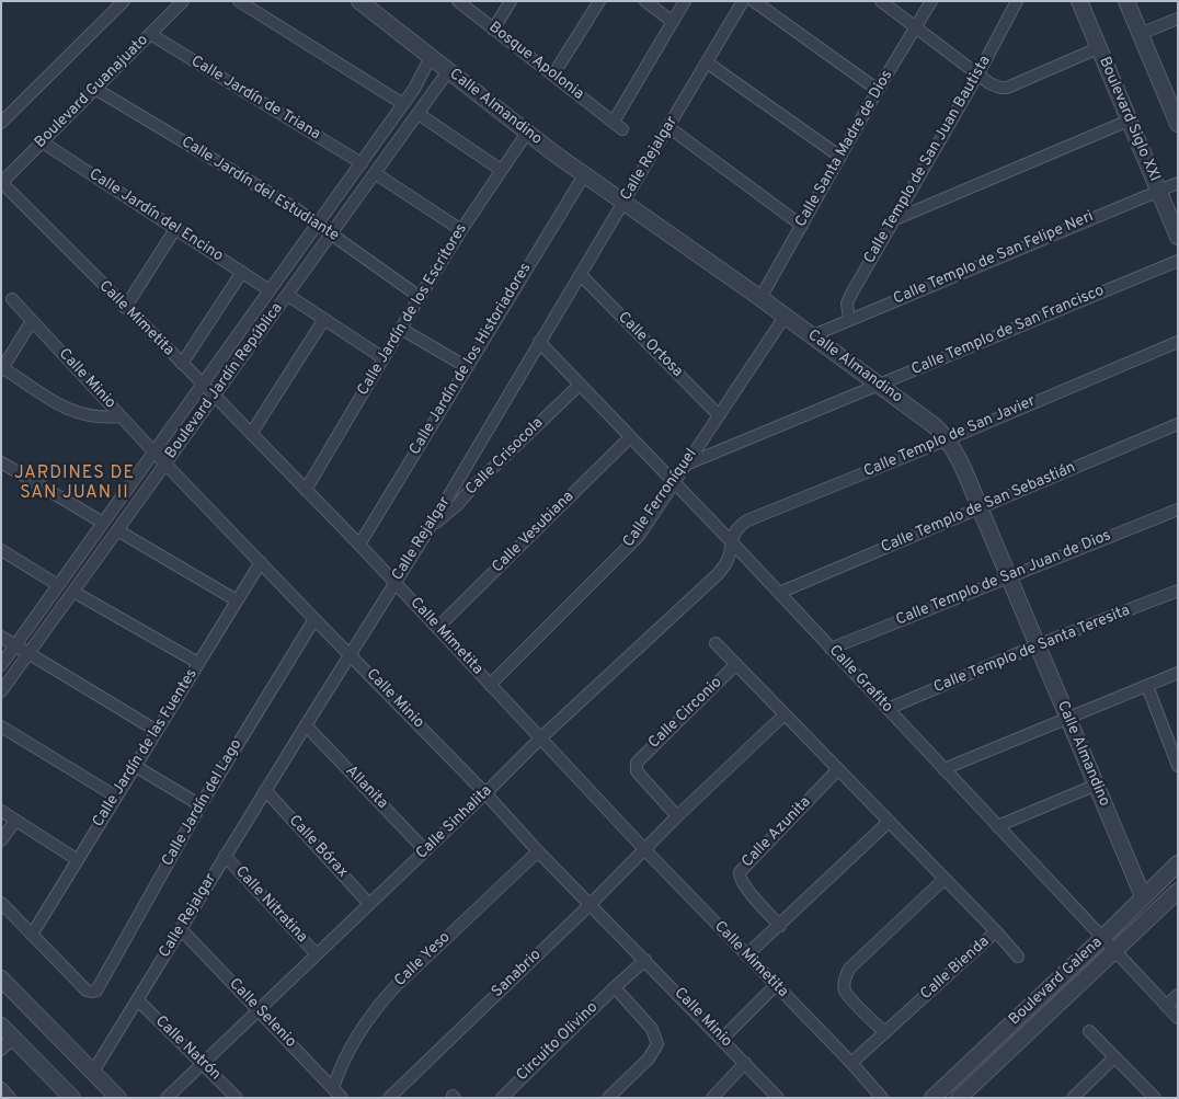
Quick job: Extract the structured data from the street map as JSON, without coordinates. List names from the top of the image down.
{
  "streets": {
    "street": [
      "Bosque Apolonia",
      "Boulevard Guanajuato",
      "Calle Jardín de Triana",
      "Calle Almandino",
      "Boulevard Siglo XXI",
      "Calle Santa Madre de Dios",
      "Calle Rejalgar",
      "Calle Templo de San Juan Bautista",
      "Calle Jardín del Estudiante",
      "Calle Jardín del Encino",
      "Calle Templo de San Felipe Neri",
      "Calle Jardín de los Escritores",
      "Calle Mimetita",
      "Calle Templo de San Francisco",
      "Calle Ortosa",
      "Calle Jardín de los Historiadores",
      "Calle Minio",
      "Boulevard Jardín República",
      "Calle Templo de San Javier",
      "Calle Crisocola",
      "Calle Ferroníquel",
      "Calle Templo de San Sebastián",
      "Calle Vesubiana",
      "Calle Templo de San Juan de Dios",
      "Calle Templo de Santa Teresita",
      "Calle Grafito",
      "Calle Circonio",
      "Calle Jardín de las Fuentes",
      "Allanita",
      "Calle Jardín del Lago",
      "Calle Sinhalita",
      "Calle Azunita",
      "Calle Bórax",
      "Calle Nitratina",
      "Calle Yeso",
      "Calle Bienda",
      "Sanabrio",
      "Boulevard Galena",
      "Calle Selenio",
      "Circuito Olivino",
      "Calle Natrón"
    ]
  },
  "crossings": [
    ["Boulevard Guanajuato", "Calle Jardín de Triana"],
    ["Boulevard Guanajuato", "Calle Jardín del Estudiante"],
    ["Boulevard Guanajuato", "Calle Jardín del Encino"],
    ["Boulevard Guanajuato", "Calle Mimetita"],
    ["Calle Jardín de Triana", "Boulevard Jardín República"],
    ["Calle Almandino", "Calle Santa Madre de Dios"],
    ["Calle Almandino", "Calle Rejalgar"],
    ["Calle Almandino", "Calle Templo de San Felipe Neri"],
    ["Calle Almandino", "Calle Jardín de los Escritores"],
    ["Calle Almandino", "Calle Templo de San Francisco"],
    ["Calle Almandino", "Calle Jardín de los Historiadores"],
    ["Calle Almandino", "Boulevard Jardín República"],
    ["Calle Almandino", "Calle Templo de San Javier"],
    ["Calle Almandino", "Calle Ferroníquel"],
    ["Calle Almandino", "Calle Templo de San Sebastián"],
    ["Calle Almandino", "Calle Templo de San Juan de Dios"],
    ["Calle Almandino", "Calle Templo de Santa Teresita"],
    ["Calle Almandino", "Boulevard Galena"],
    ["Boulevard Siglo XXI", "Calle Templo de San Felipe Neri"],
    ["Calle Rejalgar", "Calle Mimetita"],
    ["Calle Rejalgar", "Calle Ortosa"],
    ["Calle Rejalgar", "Calle Minio"],
    ["Calle Rejalgar", "Calle Crisocola"],
    ["Calle Rejalgar", "Calle Grafito"],
    ["Calle Rejalgar", "Allanita"],
    ["Calle Rejalgar", "Calle Bórax"],
    ["Calle Rejalgar", "Calle Nitratina"],
    ["Calle Rejalgar", "Calle Selenio"],
    ["Calle Rejalgar", "Calle Natrón"],
    ["Calle Templo de San Juan Bautista", "Calle Templo de San Felipe Neri"],
    ["Calle Jardín del Estudiante", "Calle Jardín de los Escritores"],
    ["Calle Jardín del Estudiante", "Boulevard Jardín República"],
    ["Calle Jardín del Encino", "Boulevard Jardín República"],
    ["Calle Jardín de los Escritores", "Calle Mimetita"],
    ["Calle Mimetita", "Calle Jardín de los Historiadores"],
    ["Calle Mimetita", "Boulevard Jardín República"],
    ["Calle Mimetita", "Calle Ferroníquel"],
    ["Calle Mimetita", "Calle Vesubiana"],
    ["Calle Mimetita", "Calle Sinhalita"],
    ["Calle Mimetita", "Calle Bienda"],
    ["Calle Mimetita", "Sanabrio"],
    ["Calle Templo de San Francisco", "Calle Ferroníquel"],
    ["Calle Ortosa", "Calle Ferroníquel"],
    ["Calle Minio", "Boulevard Jardín República"],
    ["Calle Minio", "Calle Jardín de las Fuentes"],
    ["Calle Minio", "Calle Jardín del Lago"],
    ["Calle Minio", "Calle Sinhalita"],
    ["Calle Minio", "Calle Yeso"],
    ["Calle Minio", "Sanabrio"],
    ["Calle Minio", "Circuito Olivino"],
    ["Calle Templo de San Javier", "Calle Grafito"],
    ["Calle Templo de San Javier", "Calle Sinhalita"],
    ["Calle Crisocola", "Calle Grafito"],
    ["Calle Ferroníquel", "Calle Grafito"],
    ["Calle Templo de San Sebastián", "Calle Grafito"],
    ["Calle Vesubiana", "Calle Grafito"],
    ["Calle Templo de San Juan de Dios", "Calle Grafito"],
    ["Calle Templo de Santa Teresita", "Calle Grafito"],
    ["Calle Grafito", "Calle Sinhalita"],
    ["Calle Grafito", "Boulevard Galena"],
    ["Calle Jardín de las Fuentes", "Calle Jardín del Lago"],
    ["Allanita", "Calle Sinhalita"],
    ["Calle Sinhalita", "Calle Bórax"],
    ["Calle Sinhalita", "Calle Nitratina"],
    ["Calle Sinhalita", "Calle Selenio"],
    ["Calle Sinhalita", "Calle Natrón"],
    ["Calle Yeso", "Calle Selenio"]
  ],
  "districts": ["JARDINES DE SAN JUAN II"]
}
